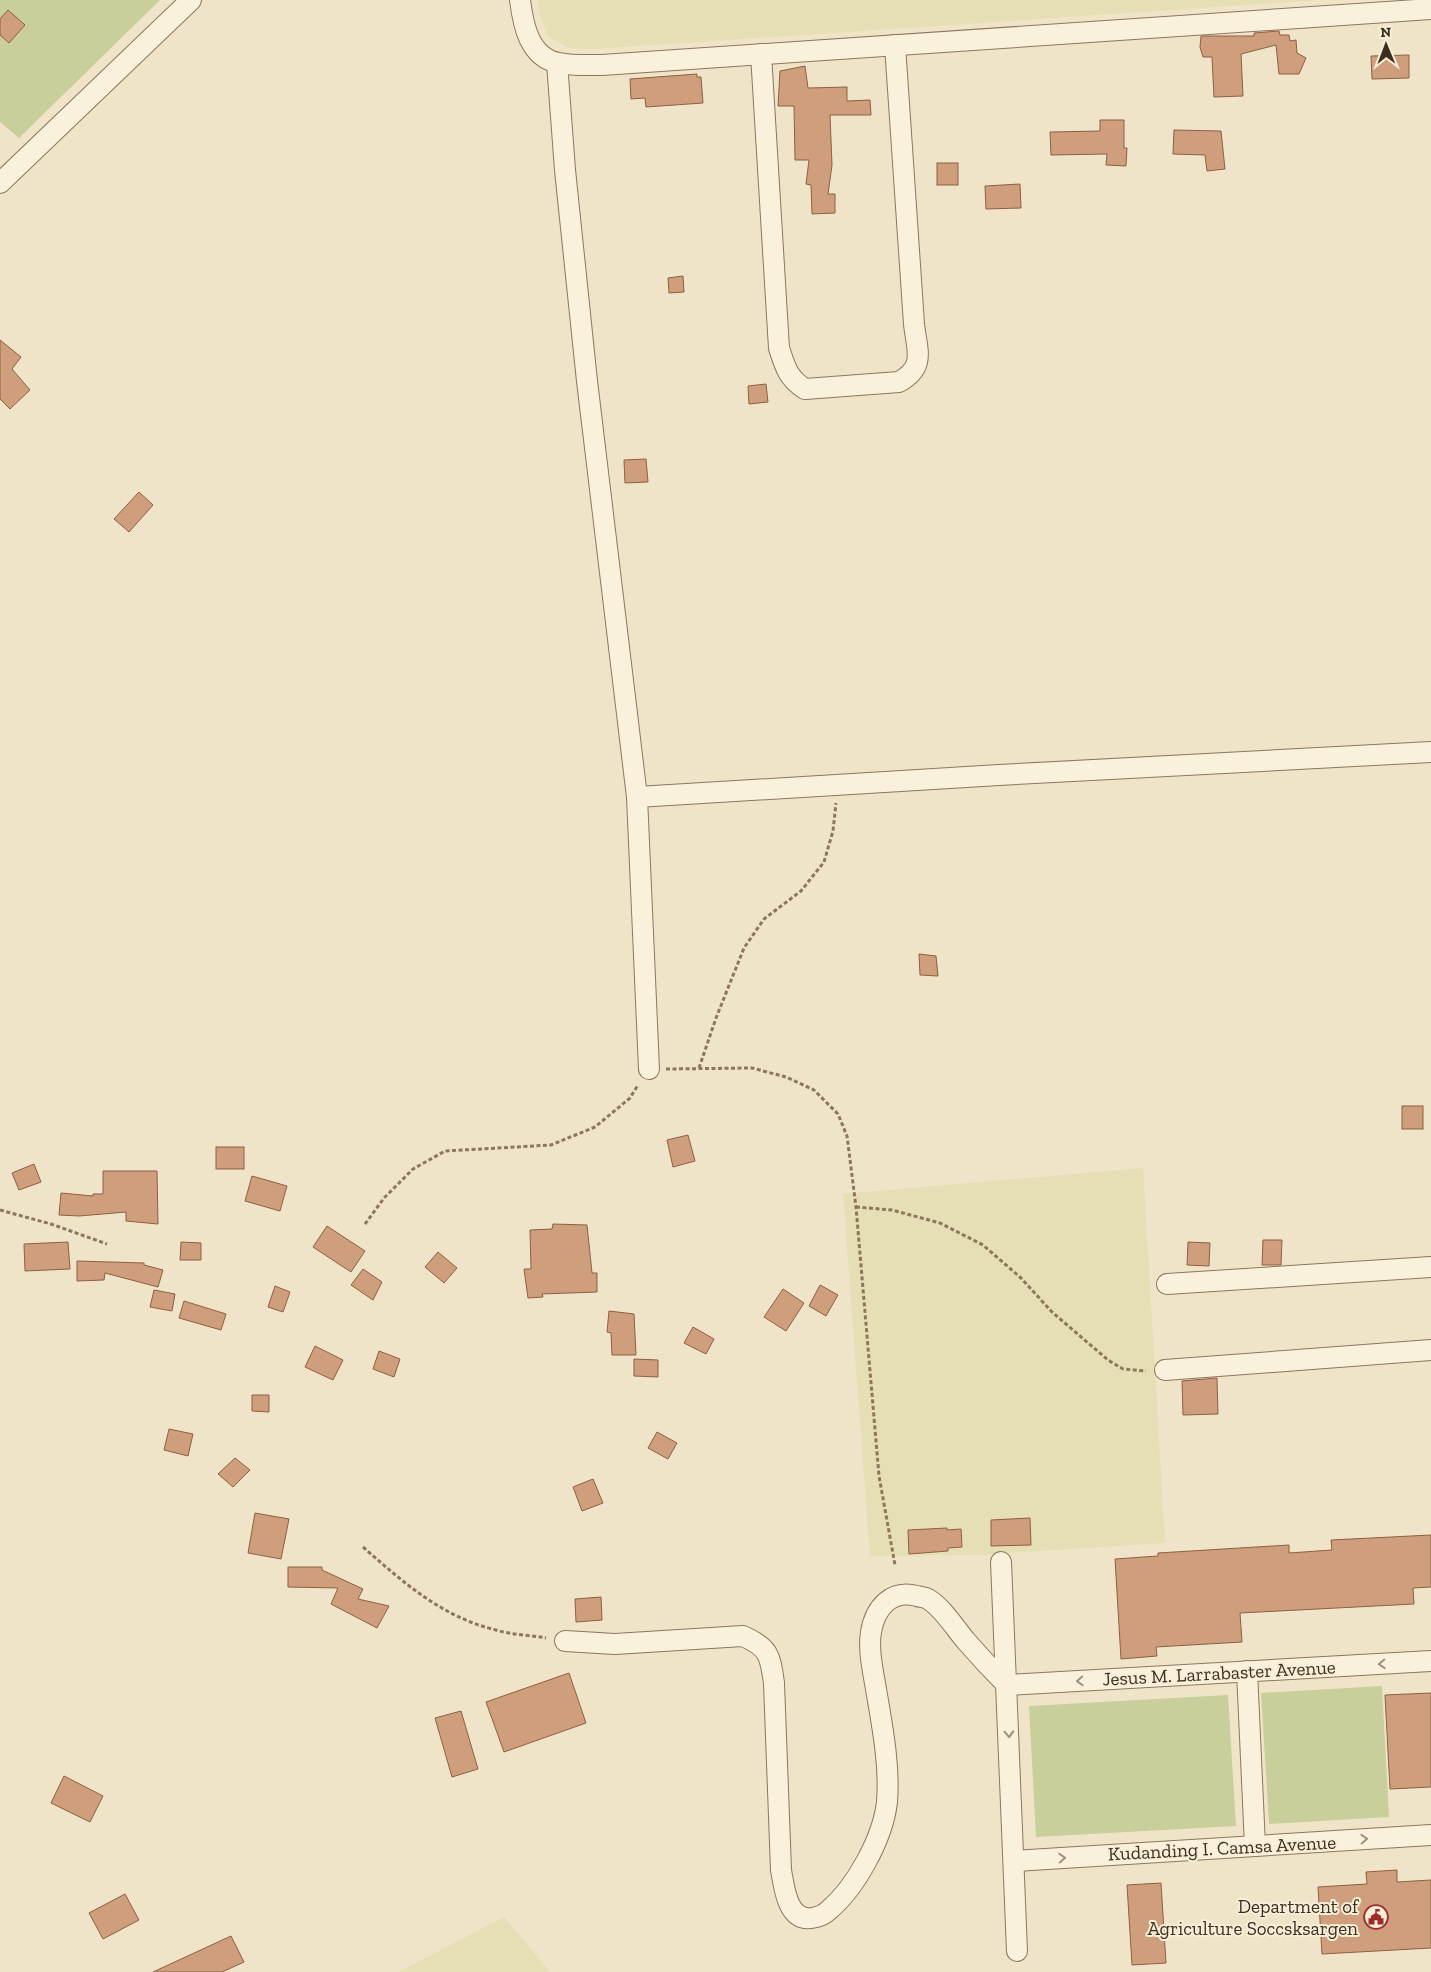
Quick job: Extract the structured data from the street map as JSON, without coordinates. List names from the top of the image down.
{
  "streets": {
    "street": ["Jesus M. Larrabaster Avenue", "Kudanding I. Camsa Avenue"]
  },
  "one_way": ["Jesus M. Larrabaster Avenue", "Kudanding I. Camsa Avenue"],
  "places": {
    "public building": ["Department of Agriculture Soccsksargen"]
  },
  "north": "top"
}
